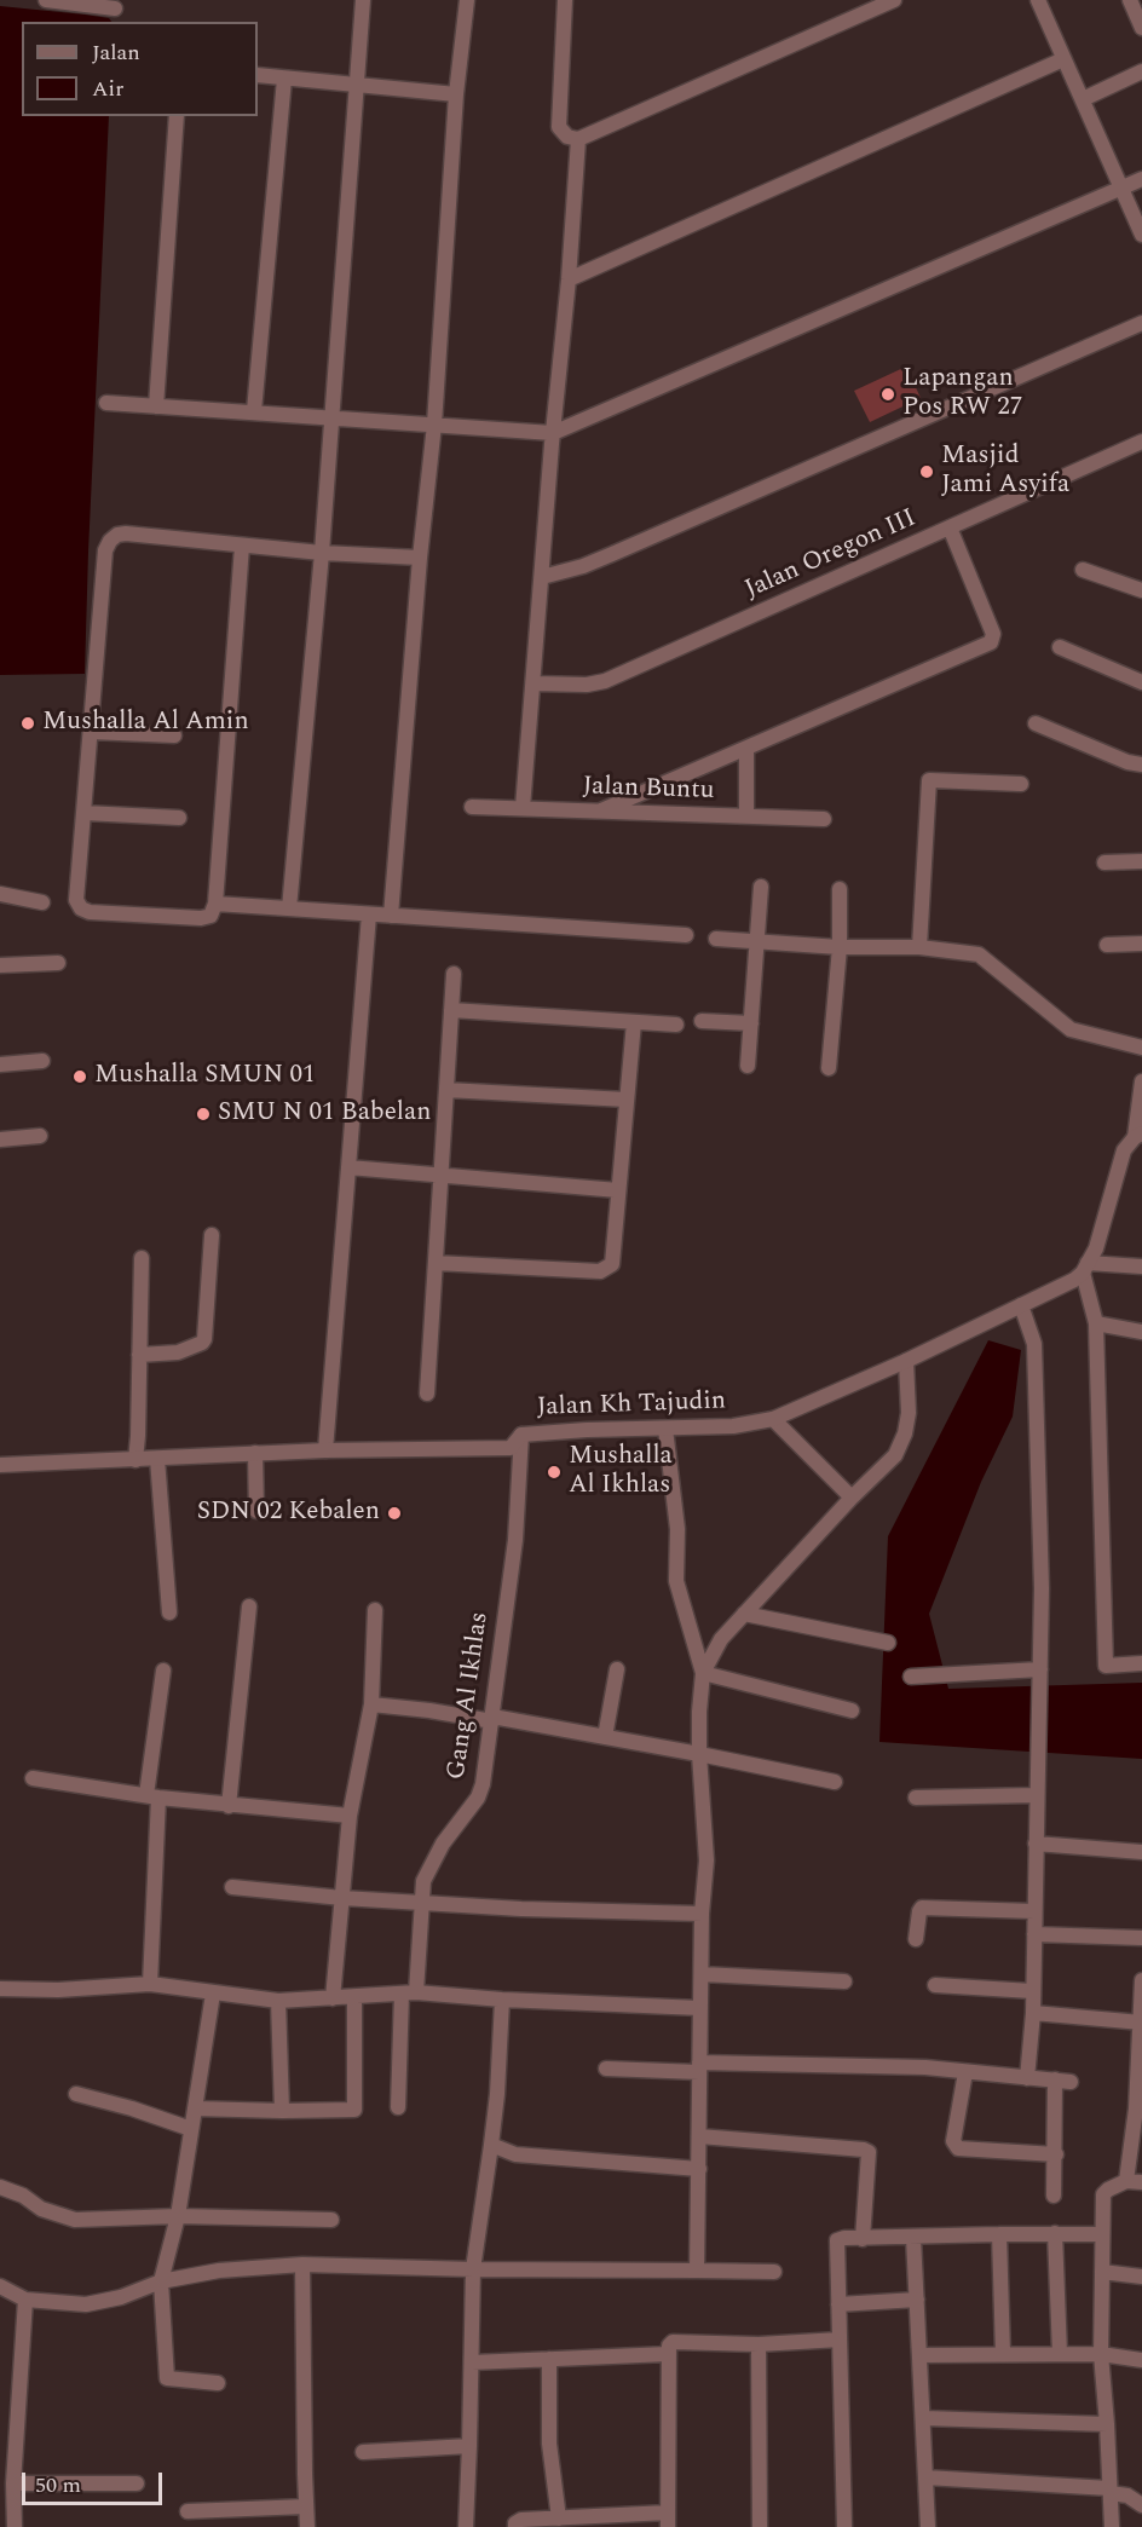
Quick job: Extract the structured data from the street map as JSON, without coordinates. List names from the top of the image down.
{
  "streets": {
    "street": [
      "Jalan Oregon III",
      "Jalan Buntu",
      "Jalan Kh Tajudin",
      "Gang Al Ikhlas"
    ]
  },
  "crossings": [
    ["Jalan Kh Tajudin", "Gang Al Ikhlas"]
  ],
  "places": [
    "Lapangan Pos RW 27",
    "Masjid Jami Asyifa",
    "Mushalla Al Amin",
    "Mushalla SMUN 01",
    "SMU N 01 Babelan",
    "Mushalla Al Ikhlas",
    "SDN 02 Kebalen"
  ],
  "legend": ["Jalan", "Air"],
  "scale_bar": "50 m"
}
